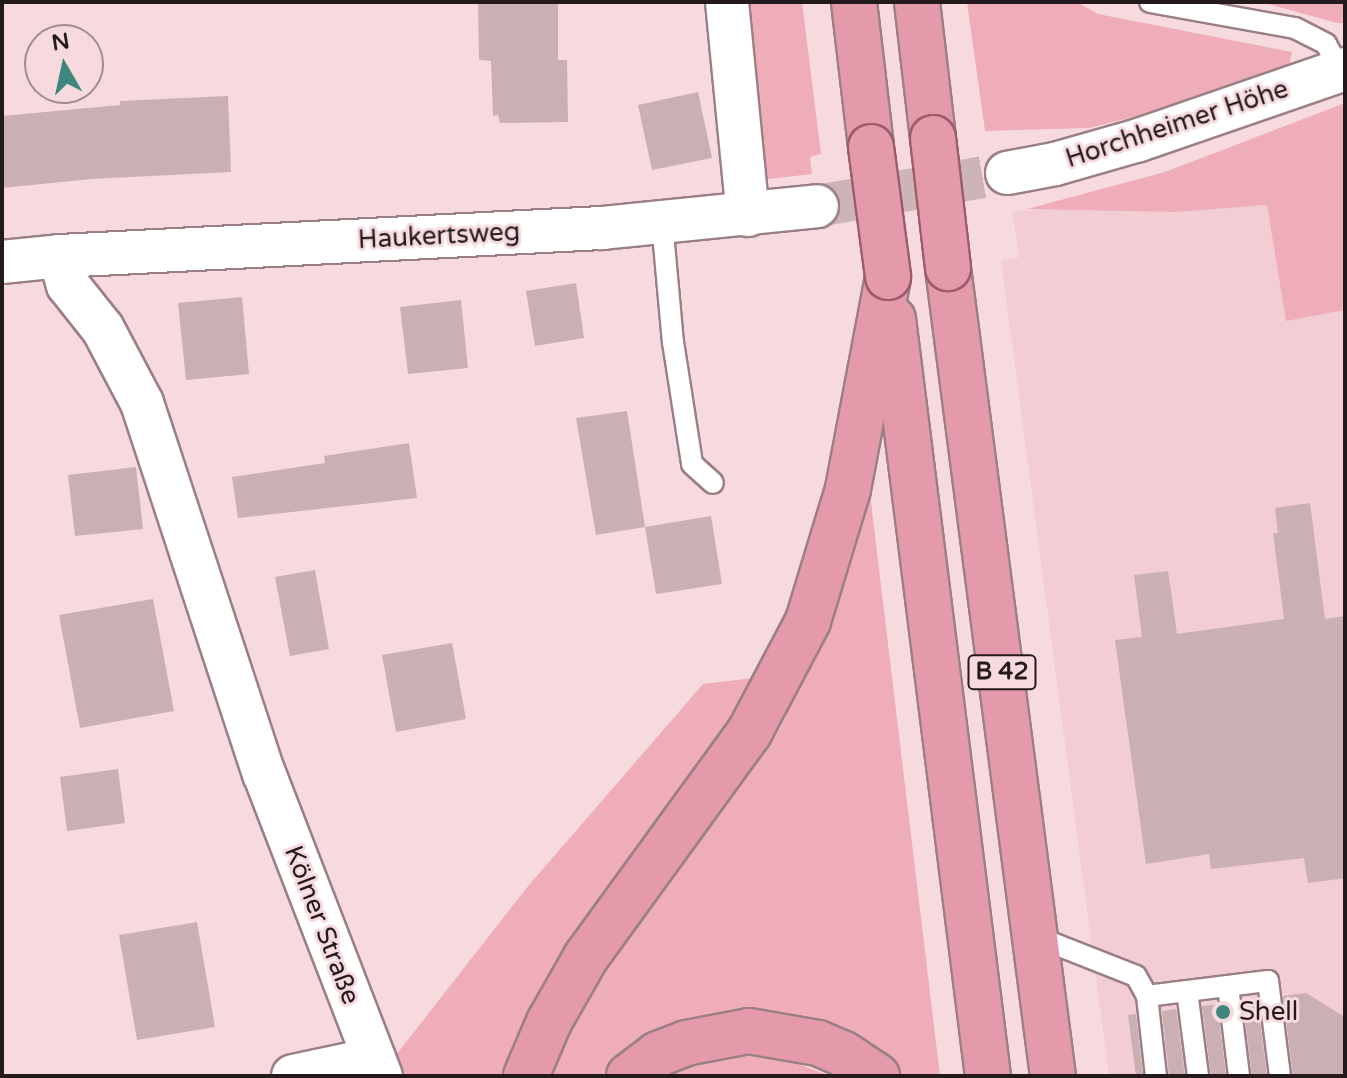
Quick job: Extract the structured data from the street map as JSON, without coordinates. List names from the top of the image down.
{
  "streets": {
    "highway": ["B 42"],
    "street": ["Horchheimer Höhe", "Haukertsweg", "Kölner Straße"]
  },
  "crossings": [
    ["Haukertsweg", "Kölner Straße"]
  ],
  "places": ["Shell"],
  "north": "top"
}
